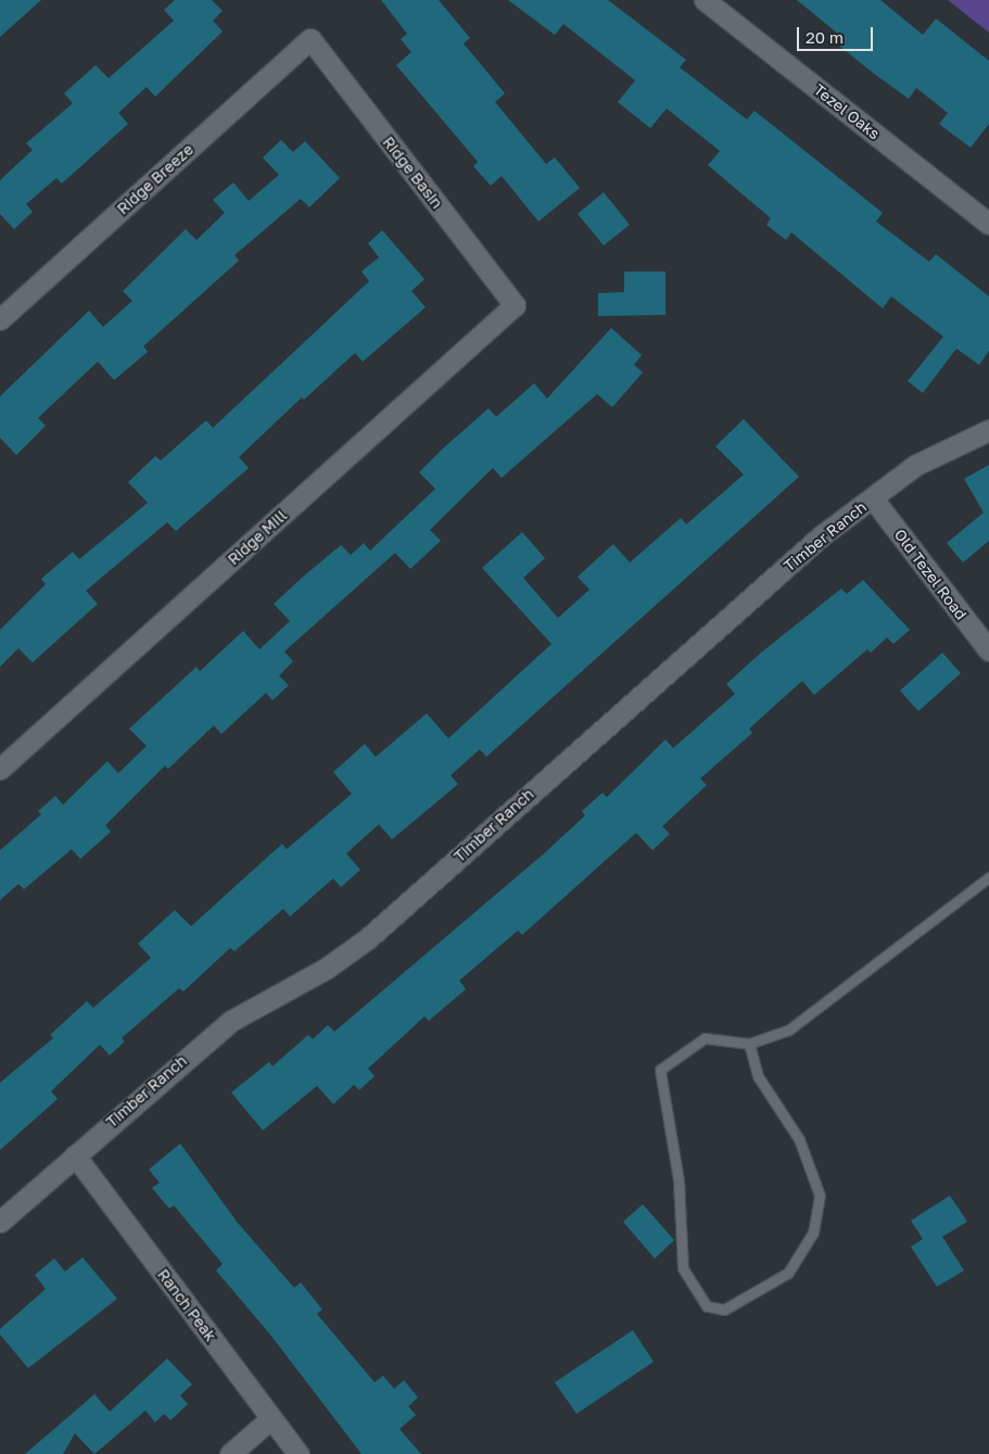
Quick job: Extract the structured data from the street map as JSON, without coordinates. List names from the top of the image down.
{
  "streets": {
    "street": [
      "Tezel Oaks",
      "Ridge Basin",
      "Ridge Breeze",
      "Timber Ranch",
      "Ridge Mill",
      "Old Tezel Road",
      "Ranch Peak"
    ]
  },
  "crossings": [
    ["Ridge Basin", "Ridge Breeze"],
    ["Ridge Basin", "Ridge Mill"],
    ["Timber Ranch", "Old Tezel Road"],
    ["Timber Ranch", "Ranch Peak"]
  ],
  "scale_bar": "20 m"
}
